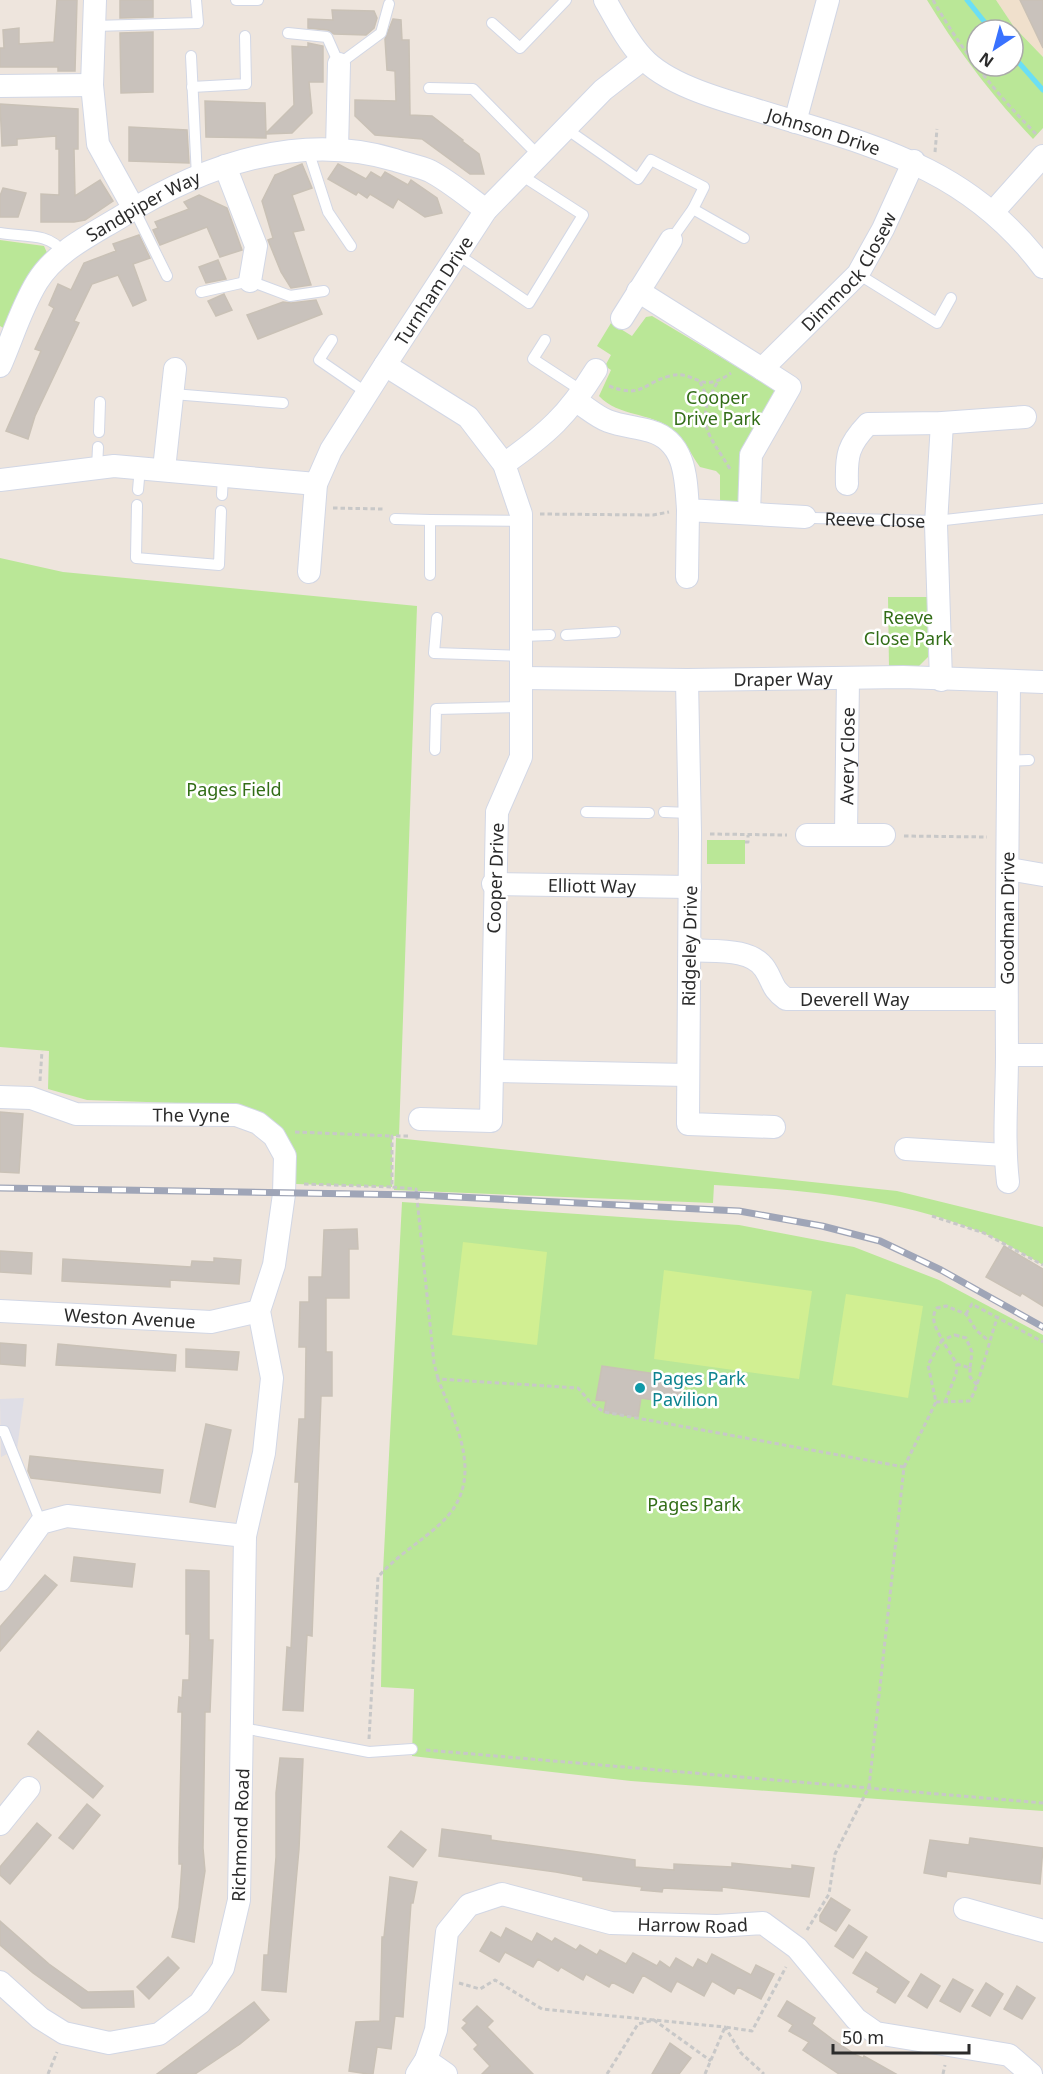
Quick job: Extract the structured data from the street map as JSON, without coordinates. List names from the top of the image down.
{
  "streets": {
    "street": [
      "Johnson Drive",
      "Sandpiper Way",
      "Dimmock Closew",
      "Turnham Drive",
      "Reeve Close",
      "Draper Way",
      "Avery Close",
      "Cooper Drive",
      "Elliott Way",
      "Goodman Drive",
      "Ridgeley Drive",
      "Deverell Way",
      "The Vyne",
      "Weston Avenue",
      "Richmond Road",
      "Harrow Road"
    ]
  },
  "crossings": [
    ["Johnson Drive", "Dimmock Closew"],
    ["Johnson Drive", "Turnham Drive"],
    ["Sandpiper Way", "Turnham Drive"],
    ["Turnham Drive", "Cooper Drive"],
    ["Reeve Close", "Draper Way"],
    ["Draper Way", "Avery Close"],
    ["Draper Way", "Cooper Drive"],
    ["Draper Way", "Goodman Drive"],
    ["Draper Way", "Ridgeley Drive"],
    ["Cooper Drive", "Elliott Way"],
    ["Elliott Way", "Ridgeley Drive"],
    ["Goodman Drive", "Deverell Way"],
    ["Ridgeley Drive", "Deverell Way"],
    ["The Vyne", "Richmond Road"],
    ["Weston Avenue", "Richmond Road"]
  ],
  "parks": [
    "Cooper Drive Park",
    "Reeve Close Park",
    "Pages Field",
    "Pages Park"
  ],
  "places": ["Pages Park Pavilion"],
  "scale_bar": "50 m",
  "north": "bottom left"
}
